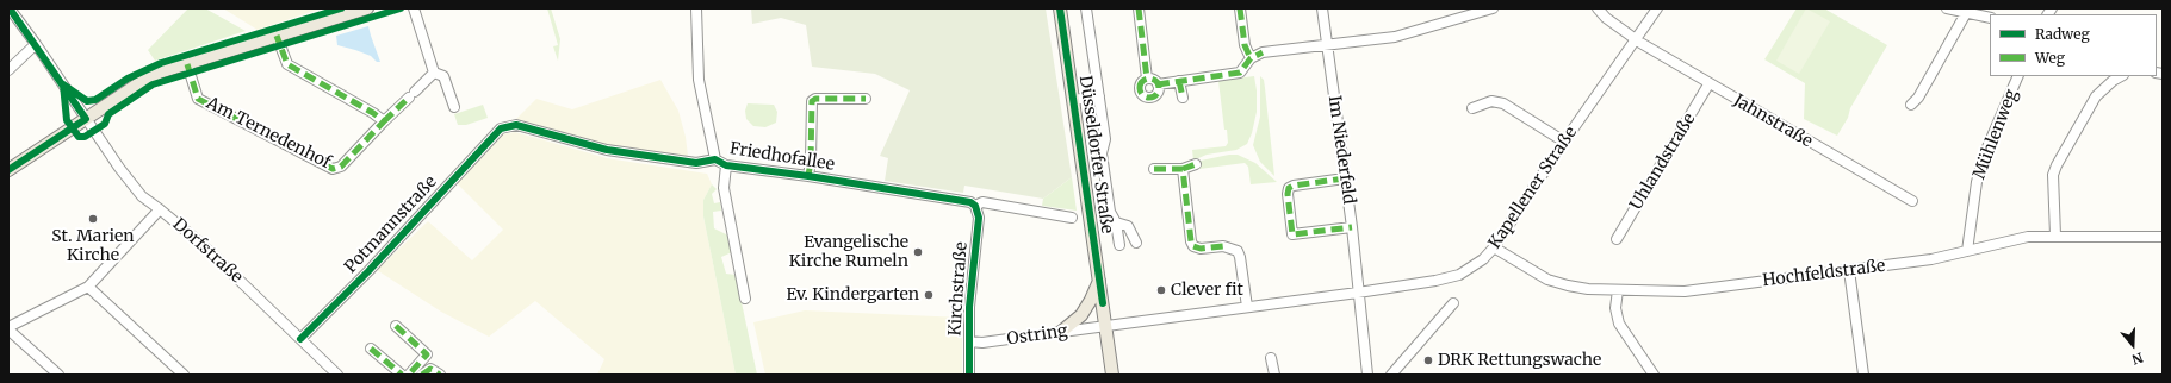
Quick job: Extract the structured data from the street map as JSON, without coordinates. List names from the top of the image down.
{
  "streets": {
    "main road": ["Düsseldorfer Straße"],
    "street": [
      "Jahnstraße",
      "Am Ternedenhof",
      "Mühlenweg",
      "Im Niederfeld",
      "Friedhofallee",
      "Uhlandstraße",
      "Kapellener Straße",
      "Potmannstraße",
      "Dorfstraße",
      "Hochfeldstraße",
      "Kirchstraße",
      "Ostring"
    ]
  },
  "crossings": [
    ["Jahnstraße", "Uhlandstraße"],
    ["Jahnstraße", "Kapellener Straße"],
    ["Mühlenweg", "Hochfeldstraße"],
    ["Im Niederfeld", "Kapellener Straße"],
    ["Düsseldorfer Straße", "Kapellener Straße"],
    ["Düsseldorfer Straße", "Ostring"],
    ["Friedhofallee", "Potmannstraße"],
    ["Friedhofallee", "Kirchstraße"],
    ["Kapellener Straße", "Hochfeldstraße"],
    ["Kapellener Straße", "Ostring"],
    ["Potmannstraße", "Dorfstraße"],
    ["Kirchstraße", "Ostring"]
  ],
  "places": [
    "St. Marien Kirche",
    "Evangelische Kirche Rumeln",
    "Clever fit",
    "Ev. Kindergarten",
    "DRK Rettungswache"
  ],
  "legend": ["Radweg", "Weg"],
  "north": "bottom"
}
